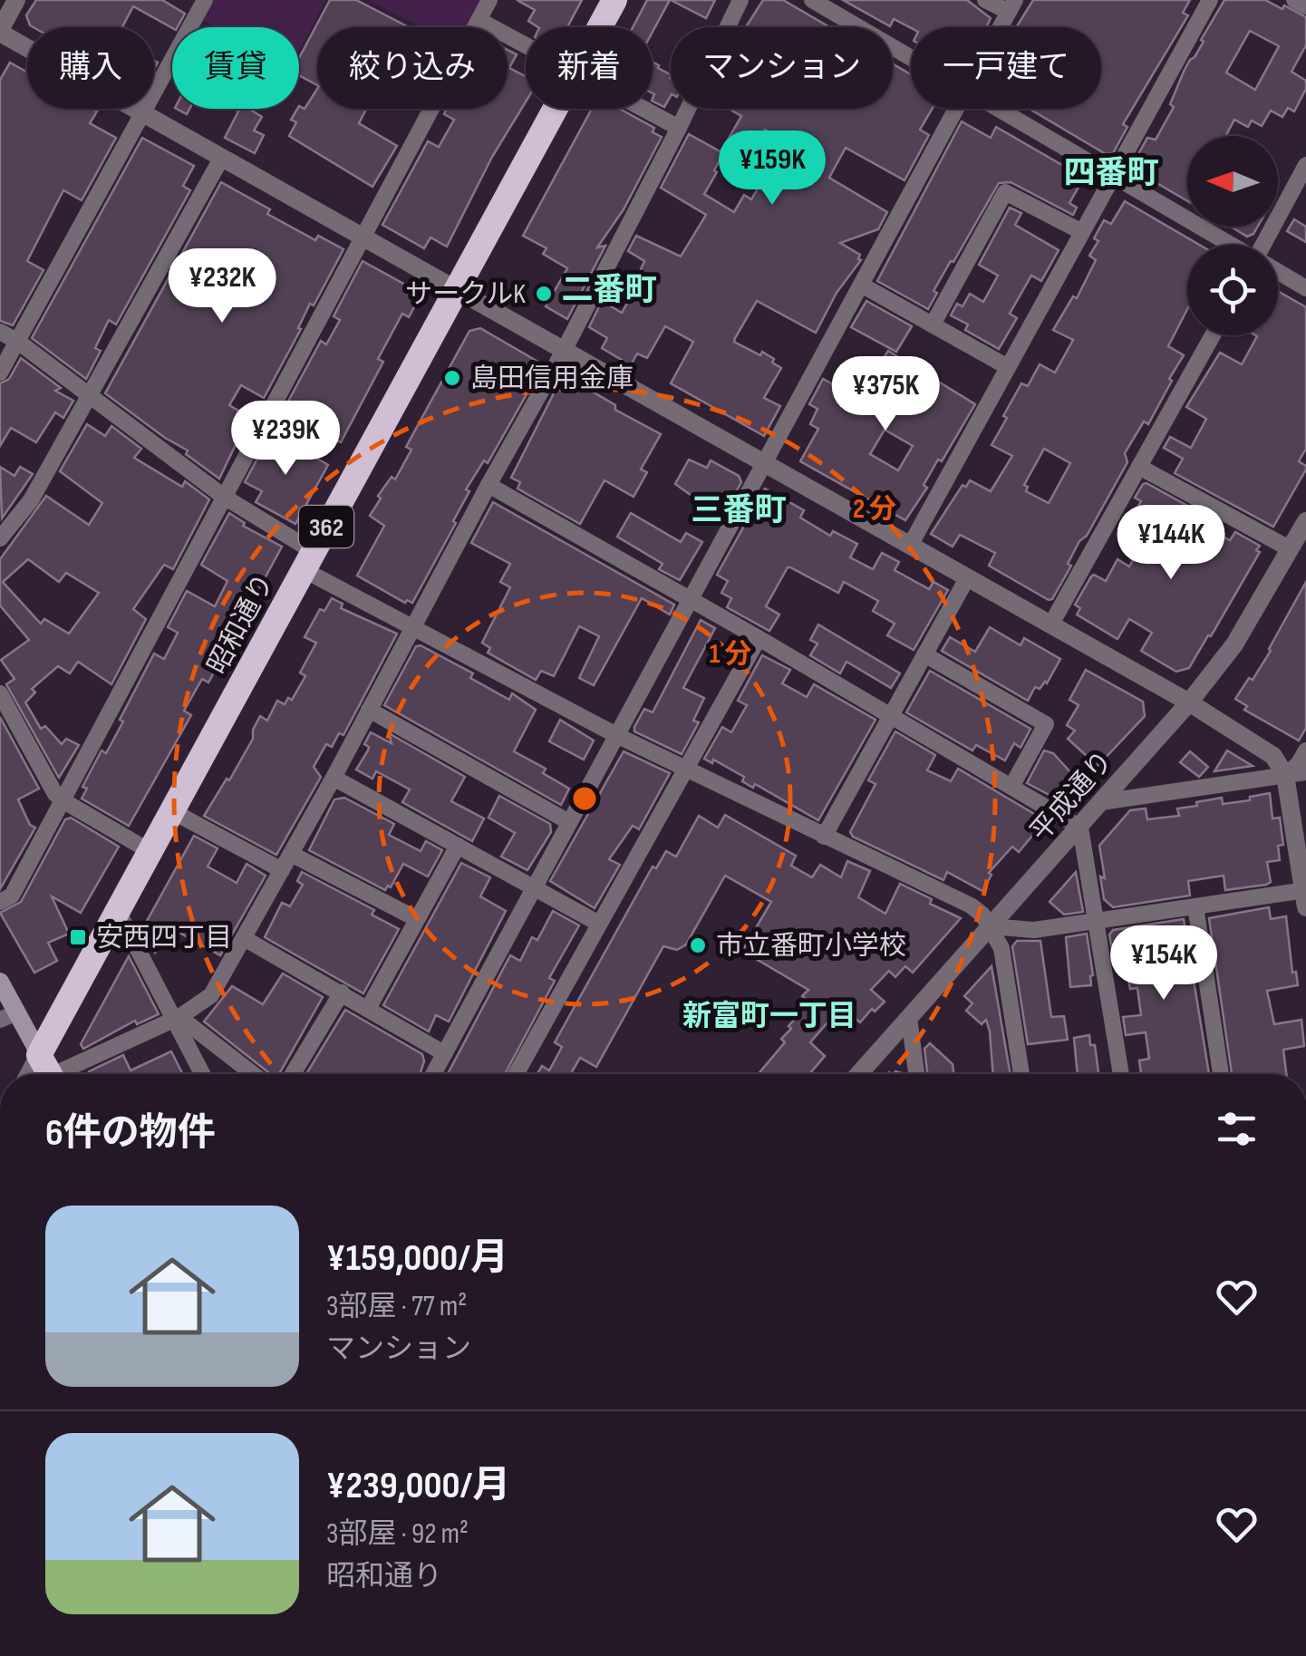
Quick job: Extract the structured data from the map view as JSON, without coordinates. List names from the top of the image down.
{
  "streets": {
    "highway": ["362", "昭和通り"],
    "street": ["平成通り"]
  },
  "districts": [
    "四番町",
    "二番町",
    "三番町",
    "新富町一丁目"
  ],
  "places": {
    "other": ["サークルK", "島田信用金庫", "市立番町小学校"],
    "transit": ["安西四丁目"]
  },
  "north": "left",
  "page": {
    "chip": [
      "購入",
      "賃貸",
      "絞り込み",
      "新着",
      "マンション",
      "一戸建て"
    ],
    "price": [
      "¥159K",
      "¥232K",
      "¥375K",
      "¥239K",
      "¥144K",
      "¥154K"
    ],
    "heading": "6件の物件",
    "list": [
      {
        "name": "¥159,000/月",
        "note": "3部屋 · 77 m² · マンション"
      },
      {
        "name": "¥239,000/月",
        "note": "3部屋 · 92 m² · 昭和通り"
      }
    ]
  },
  "rings": ["2 分", "1 分"]
}
